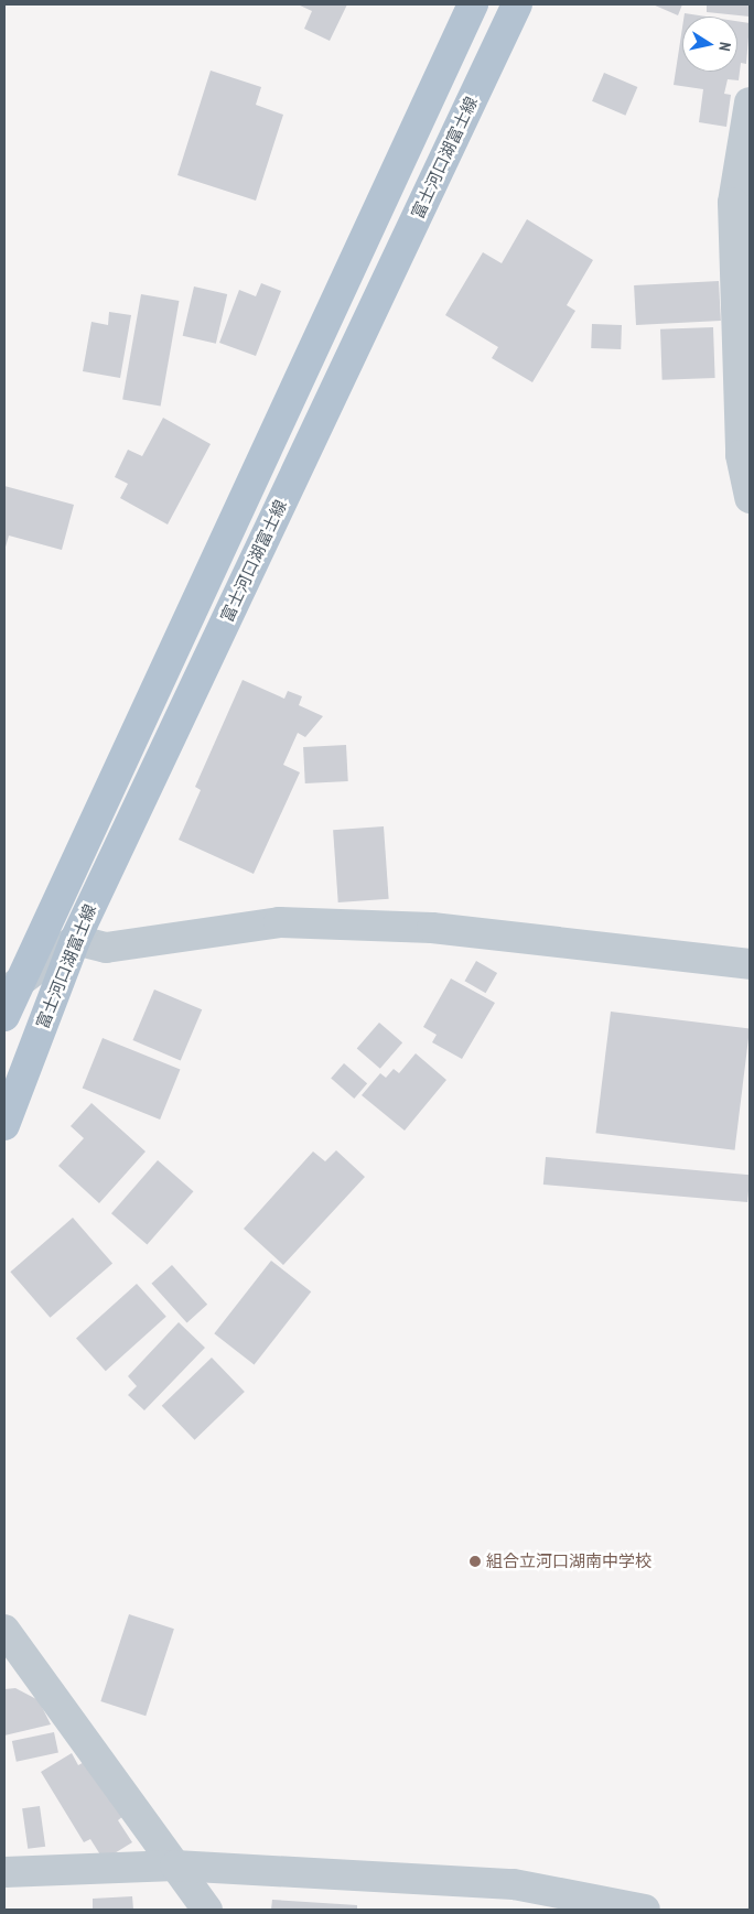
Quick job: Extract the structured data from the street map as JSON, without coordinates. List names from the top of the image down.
{
  "streets": {
    "main road": ["富士河口湖富士線"]
  },
  "places": ["組合立河口湖南中学校"],
  "north": "right"
}
